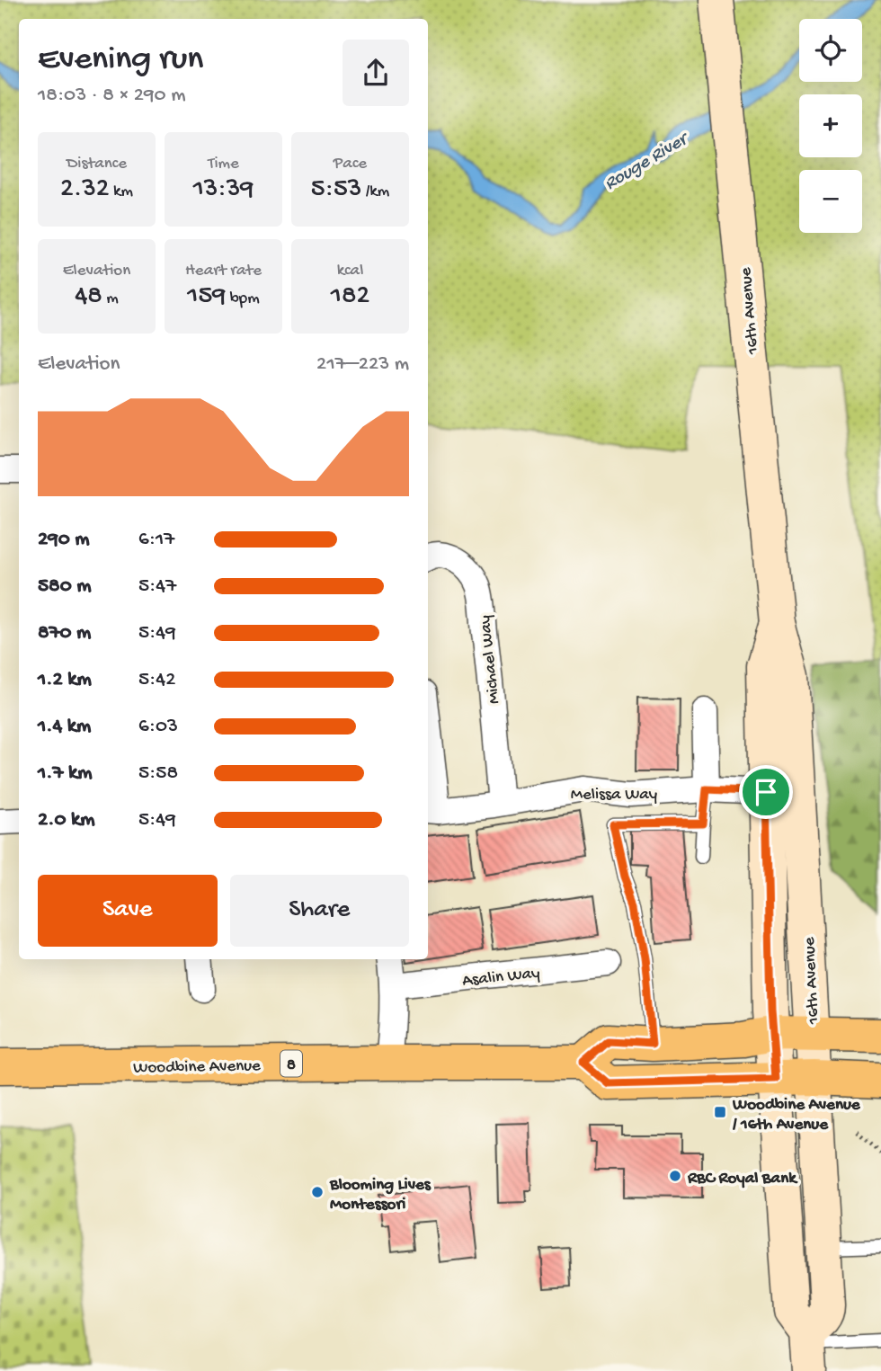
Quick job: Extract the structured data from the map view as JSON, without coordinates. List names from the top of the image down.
{
  "streets": {
    "main road": ["16th Avenue", "8", "Woodbine Avenue"],
    "street": ["Michael Way", "Melissa Way", "Asalin Way"]
  },
  "crossings": [
    ["16th Avenue", "Melissa Way"],
    ["Michael Way", "Melissa Way"]
  ],
  "water": ["Rouge River"],
  "places": {
    "transit": ["Woodbine Avenue / 16th Avenue"],
    "other": ["RBC Royal Bank", "Blooming Lives Montessori"]
  },
  "page": {
    "map_buttons": ["+", "−"],
    "heading": ["Evening run", "18:03 · 8 × 290 m"],
    "stats": [
      ["Distance", "2.32 km"],
      ["Time", "13:39"],
      ["Pace", "5:53 /km"],
      ["Elevation", "48 m"],
      ["Heart rate", "159 bpm"],
      ["kcal", "182"]
    ],
    "chart": ["Elevation", "217–223 m"],
    "list": [
      {
        "name": "290 m",
        "note": "6:17"
      },
      {
        "name": "580 m",
        "note": "5:47"
      },
      {
        "name": "870 m",
        "note": "5:49"
      },
      {
        "name": "1.2 km",
        "note": "5:42"
      },
      {
        "name": "1.4 km",
        "note": "6:03"
      },
      {
        "name": "1.7 km",
        "note": "5:58"
      },
      {
        "name": "2.0 km",
        "note": "5:49"
      }
    ],
    "buttons": ["Save", "Share"]
  }
}
